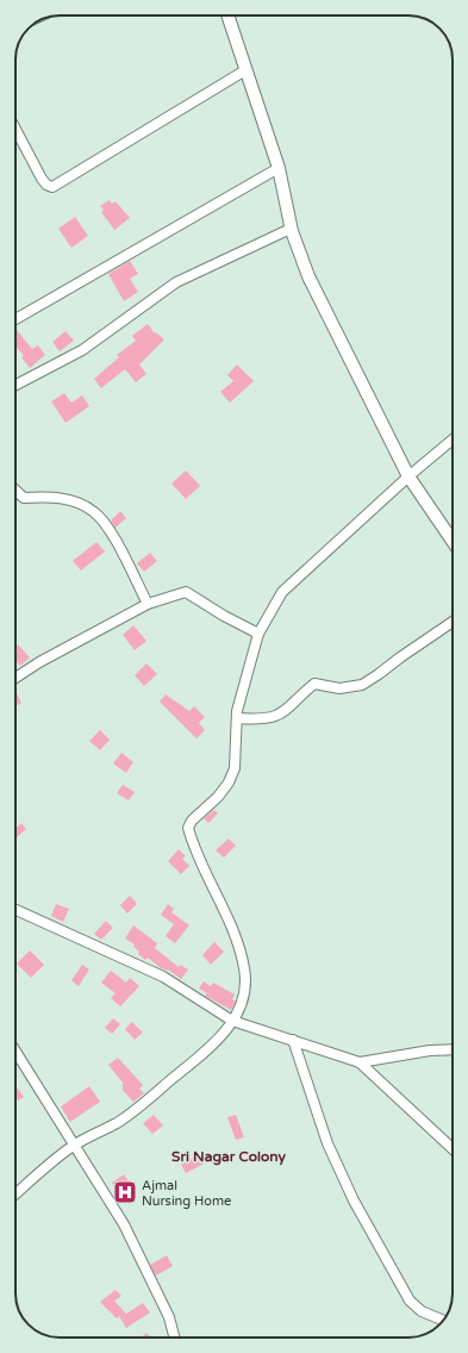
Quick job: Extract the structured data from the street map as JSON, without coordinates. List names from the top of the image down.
{
  "districts": ["Sri Nagar Colony"],
  "places": {
    "hospital": ["Ajmal Nursing Home"]
  }
}
